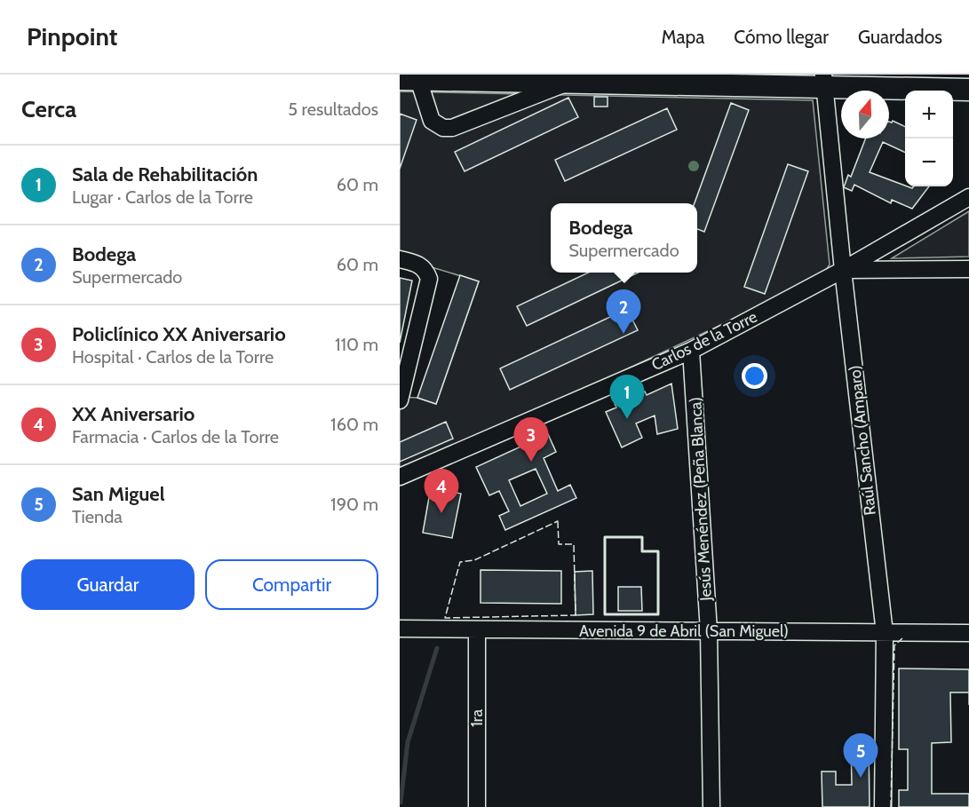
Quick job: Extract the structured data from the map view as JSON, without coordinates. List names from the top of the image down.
{
  "streets": {
    "street": [
      "Carlos de la Torre",
      "Raúl Sancho (Amparo)",
      "Jesús Menéndez (Peña Blanca)",
      "Avenida 9 de Abril (San Miguel)",
      "1ra"
    ]
  },
  "crossings": [
    ["Carlos de la Torre", "Raúl Sancho (Amparo)"],
    ["Carlos de la Torre", "Jesús Menéndez (Peña Blanca)"],
    ["Raúl Sancho (Amparo)", "Avenida 9 de Abril (San Miguel)"],
    ["Jesús Menéndez (Peña Blanca)", "Avenida 9 de Abril (San Miguel)"],
    ["Avenida 9 de Abril (San Miguel)", "1ra"]
  ],
  "north": "top",
  "page": {
    "header": "Pinpoint",
    "nav": ["Mapa", "Cómo llegar", "Guardados"],
    "heading": ["Cerca", "5 resultados"],
    "map_buttons": ["+", "−"],
    "list": [
      {
        "mark": "1",
        "name": "Sala de Rehabilitación",
        "note": "Lugar · Carlos de la Torre",
        "value": "60 m"
      },
      {
        "mark": "2",
        "name": "Bodega",
        "note": "Supermercado",
        "value": "60 m"
      },
      {
        "mark": "3",
        "name": "Policlínico XX Aniversario",
        "note": "Hospital · Carlos de la Torre",
        "value": "110 m"
      },
      {
        "mark": "4",
        "name": "XX Aniversario",
        "note": "Farmacia · Carlos de la Torre",
        "value": "160 m"
      },
      {
        "mark": "5",
        "name": "San Miguel",
        "note": "Tienda",
        "value": "190 m"
      }
    ],
    "popup": ["Bodega", "Supermercado"],
    "pins": [
      "2",
      "1",
      "3",
      "4",
      "5"
    ],
    "buttons": ["Guardar", "Compartir"]
  }
}
